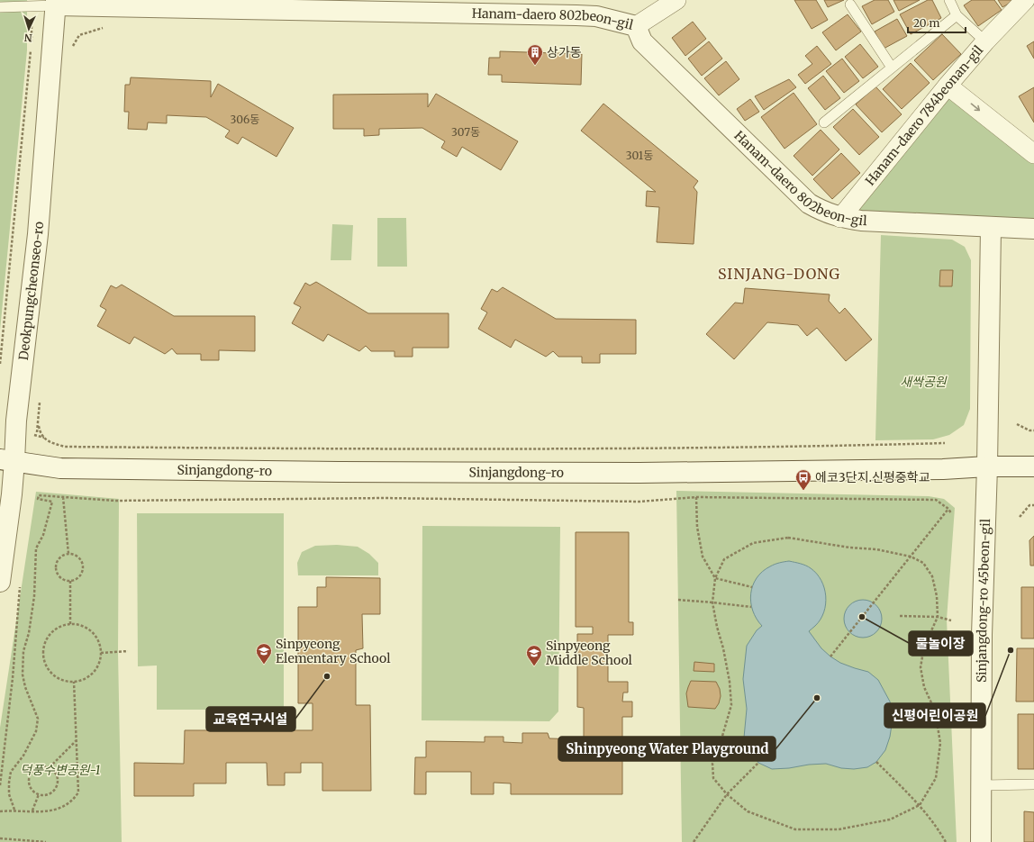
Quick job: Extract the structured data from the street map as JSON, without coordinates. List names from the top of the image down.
{
  "streets": {
    "street": [
      "Hanam-daero 802beon-gil",
      "Hanam-daero 784beonan-gil",
      "Deokpungcheonseo-ro",
      "Sinjangdong-ro",
      "Sinjangdong-ro 45beon-gil"
    ]
  },
  "crossings": [
    ["Hanam-daero 802beon-gil", "Hanam-daero 784beonan-gil"],
    ["Hanam-daero 802beon-gil", "Deokpungcheonseo-ro"],
    ["Deokpungcheonseo-ro", "Sinjangdong-ro"],
    ["Sinjangdong-ro", "Sinjangdong-ro 45beon-gil"]
  ],
  "districts": ["SINJANG-DONG"],
  "parks": ["새싹공원", "덕풍수변공원-1"],
  "places": {
    "building": ["상가동"],
    "bus stop": ["에코3단지.신평중학교"],
    "other": [
      "물놀이장",
      "신평어린이공원",
      "교육연구시설",
      "Shinpyeong Water Playground"
    ],
    "school or university": ["Sinpyeong Elementary School", "Sinpyeong Middle School"]
  },
  "house_numbers": ["306동", "307동", "301동"],
  "scale_bar": "20 m",
  "north": "bottom"
}
